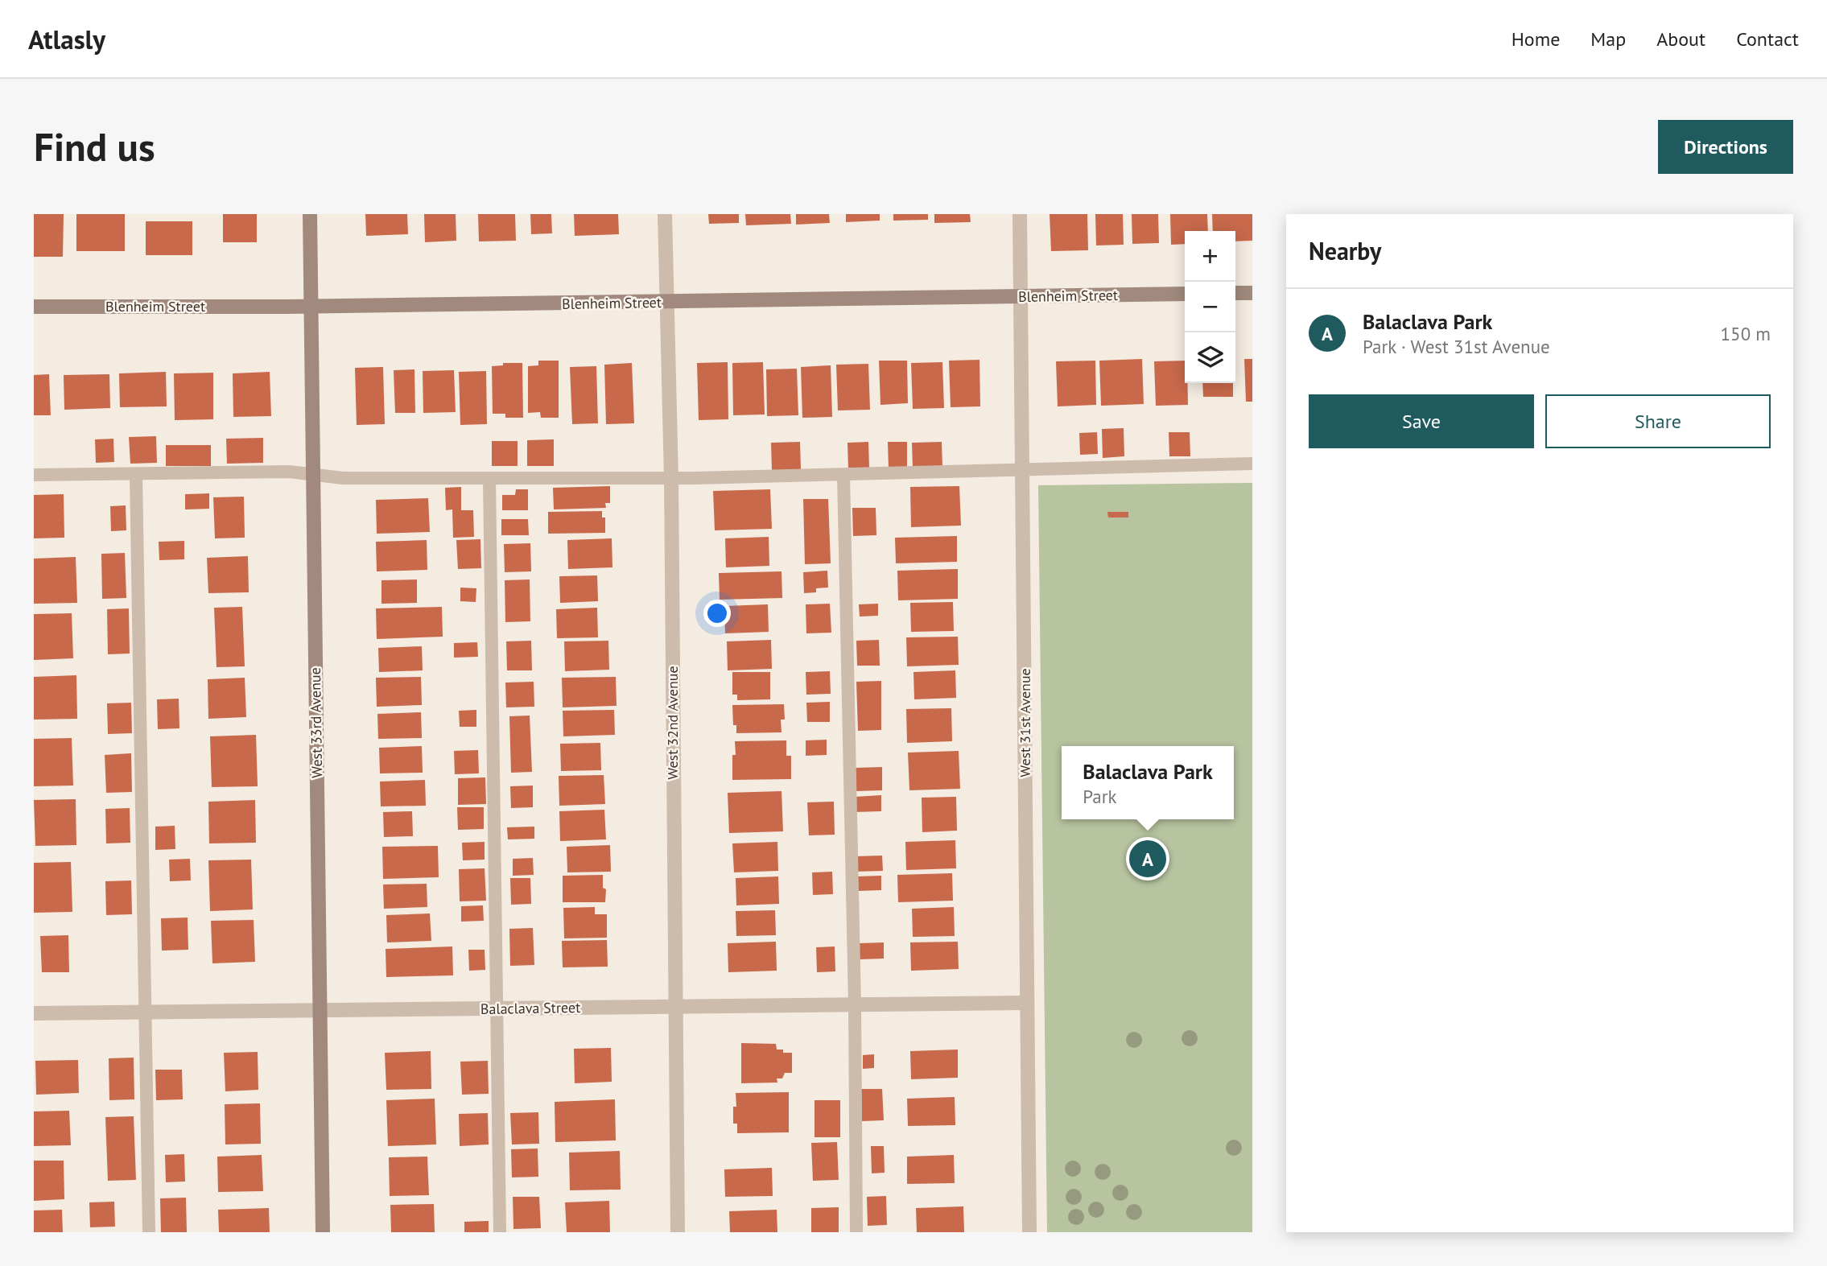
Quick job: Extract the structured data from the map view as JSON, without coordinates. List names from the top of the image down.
{
  "streets": {
    "street": [
      "Blenheim Street",
      "West 33rd Avenue",
      "West 32nd Avenue",
      "West 31st Avenue",
      "Balaclava Street"
    ]
  },
  "crossings": [
    ["Blenheim Street", "West 33rd Avenue"],
    ["Blenheim Street", "West 32nd Avenue"],
    ["Blenheim Street", "West 31st Avenue"],
    ["West 33rd Avenue", "Balaclava Street"],
    ["West 32nd Avenue", "Balaclava Street"],
    ["West 31st Avenue", "Balaclava Street"]
  ],
  "page": {
    "header": "Atlasly",
    "nav": [
      "Home",
      "Map",
      "About",
      "Contact"
    ],
    "buttons": [
      "Directions",
      ["Save", "Share"]
    ],
    "title": "Find us",
    "heading": "Nearby",
    "map_buttons": ["+", "−"],
    "list": [
      {
        "mark": "A",
        "name": "Balaclava Park",
        "note": "Park · West 31st Avenue",
        "value": "150 m"
      }
    ],
    "popup": ["Balaclava Park", "Park"],
    "pins": "A"
  }
}
